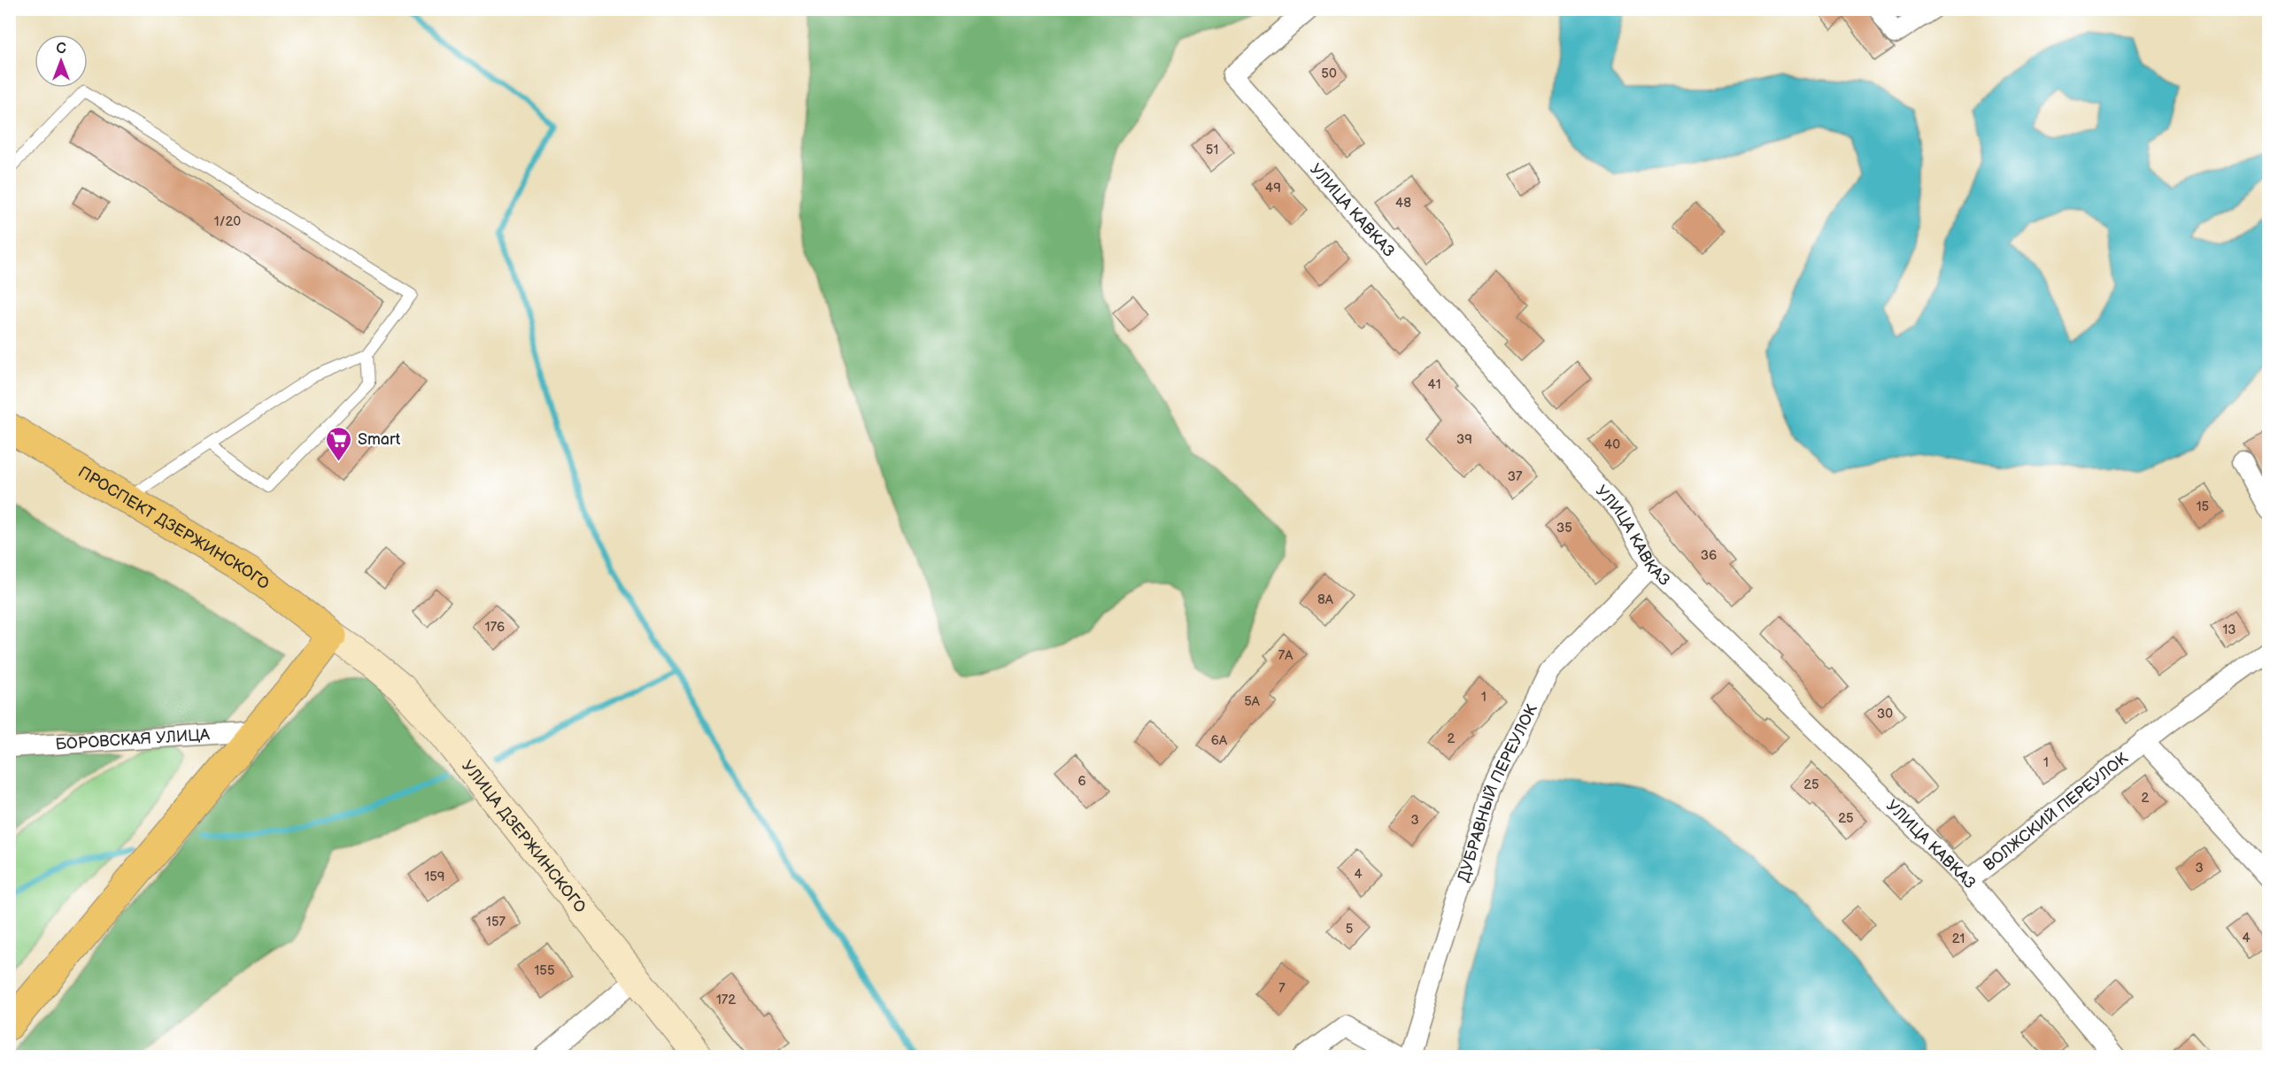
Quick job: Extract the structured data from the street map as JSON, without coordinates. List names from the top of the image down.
{
  "streets": {
    "main road": ["ПРОСПЕКТ ДЗЕРЖИНСКОГО", "УЛИЦА ДЗЕРЖИНСКОГО"],
    "street": [
      "УЛИЦА КАВКАЗ",
      "БОРОВСКАЯ УЛИЦА",
      "ДУБРАВНЫЙ ПЕРЕУЛОК",
      "ВОЛЖСКИЙ ПЕРЕУЛОК"
    ]
  },
  "crossings": [
    ["УЛИЦА КАВКАЗ", "ДУБРАВНЫЙ ПЕРЕУЛОК"],
    ["УЛИЦА КАВКАЗ", "ВОЛЖСКИЙ ПЕРЕУЛОК"],
    ["ПРОСПЕКТ ДЗЕРЖИНСКОГО", "УЛИЦА ДЗЕРЖИНСКОГО"]
  ],
  "places": {
    "supermarket": ["Smart"]
  },
  "house_numbers": [
    "50",
    "51",
    "49",
    "48",
    "1/20",
    "41",
    "39",
    "40",
    "37",
    "15",
    "35",
    "36",
    "8А",
    "176",
    "13",
    "7А",
    "1",
    "5А",
    "30",
    "2",
    "6А",
    "1",
    "6",
    "25",
    "2",
    "25",
    "3",
    "3",
    "4",
    "159",
    "157",
    "5",
    "4",
    "21",
    "155",
    "7",
    "172"
  ],
  "north": "top"
}
